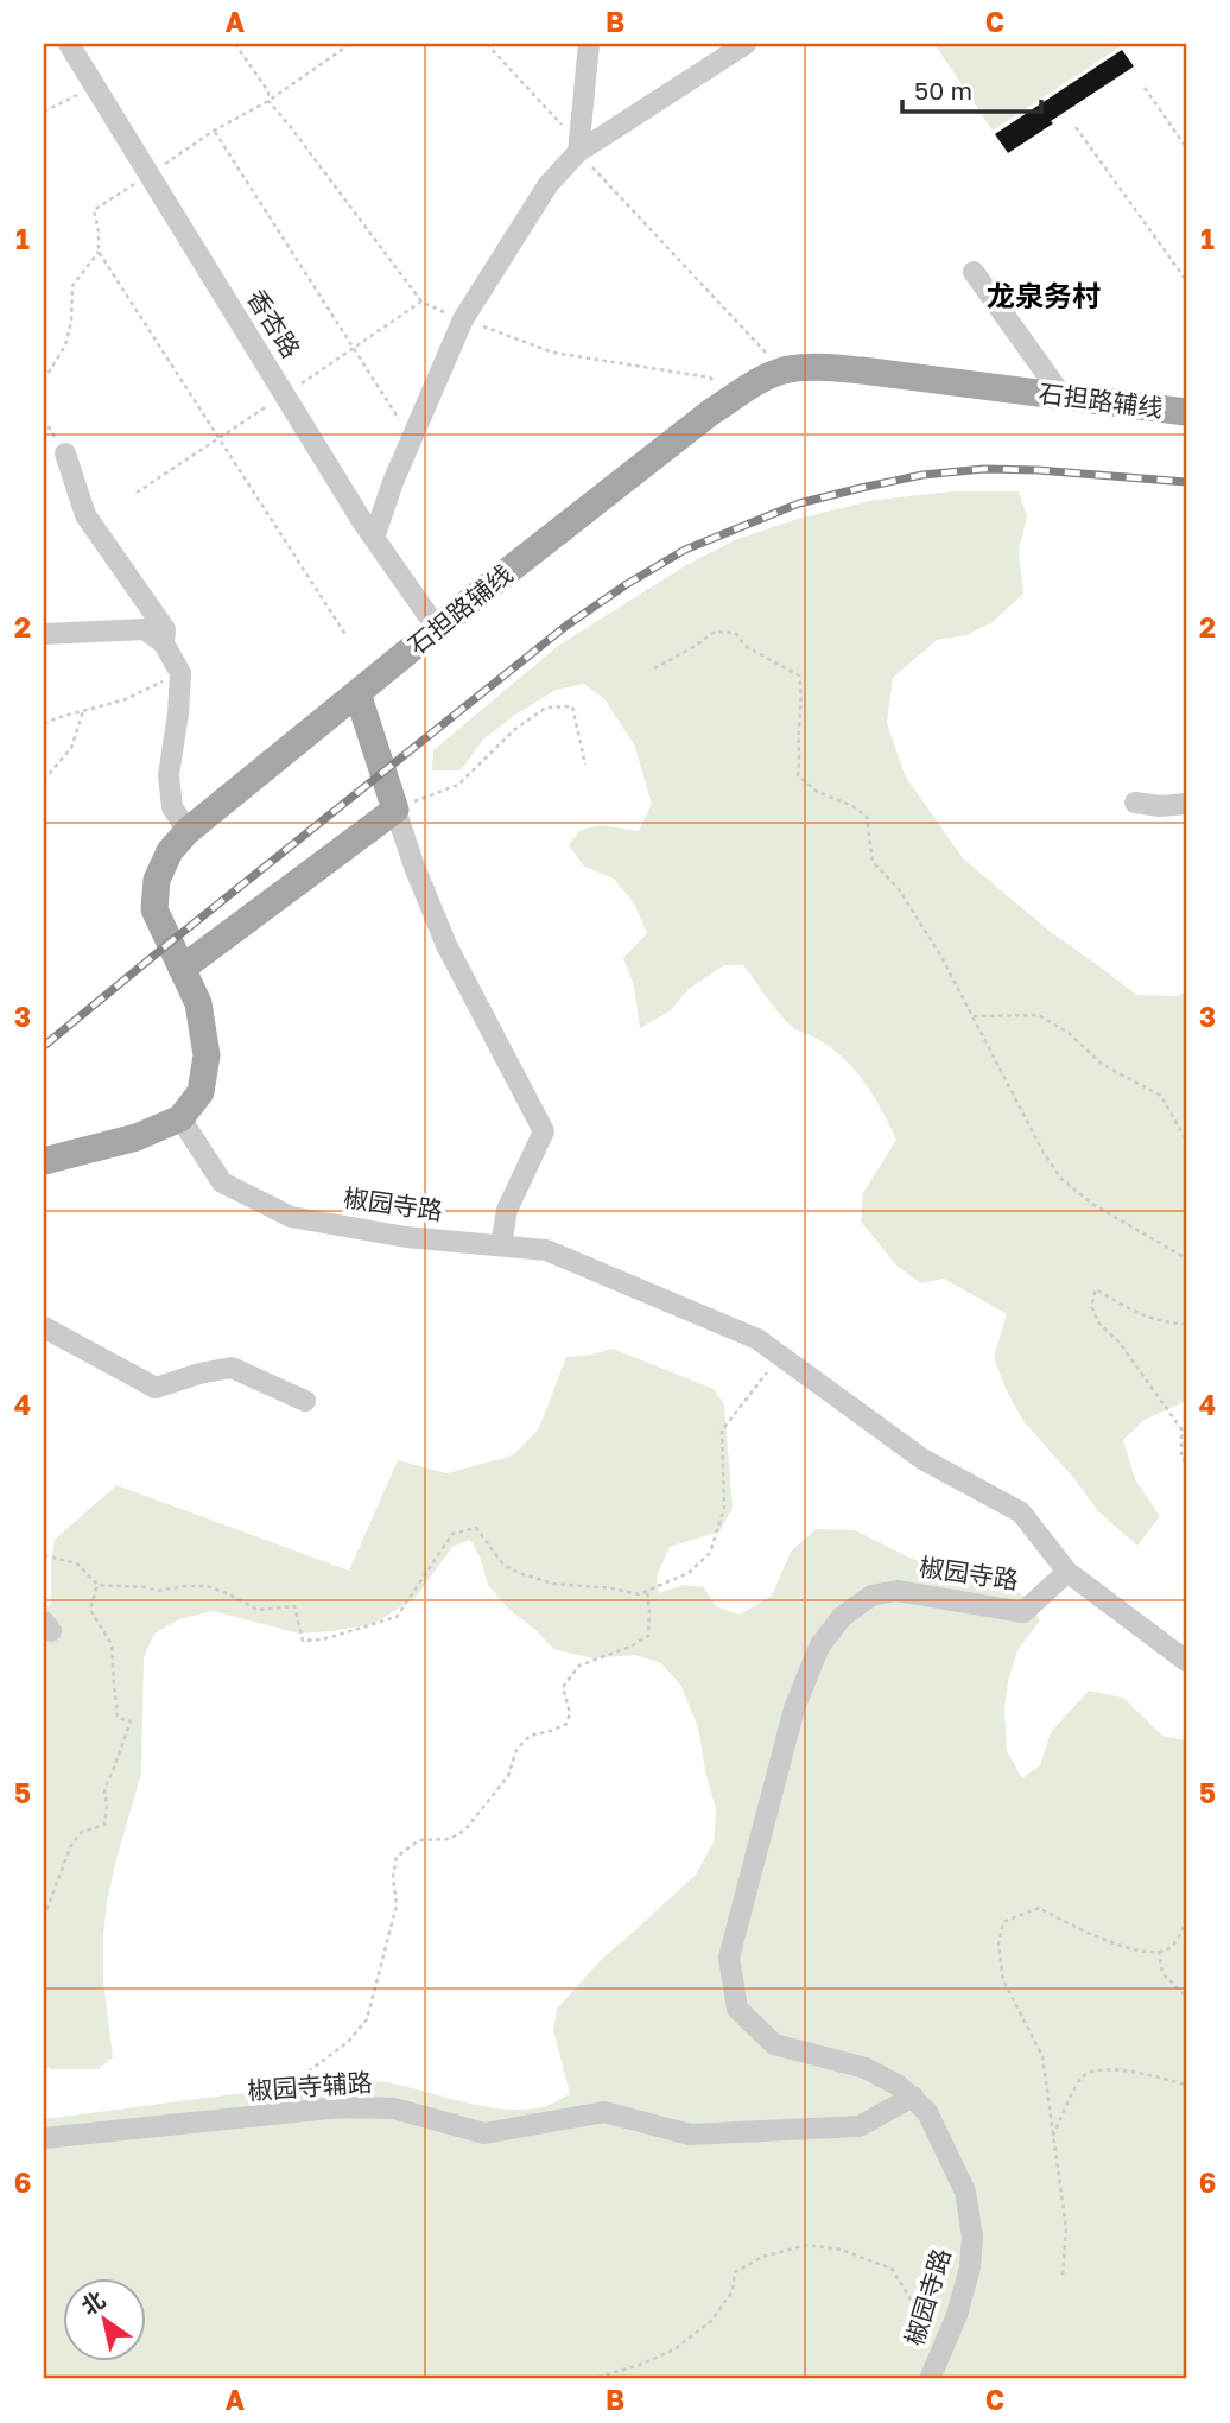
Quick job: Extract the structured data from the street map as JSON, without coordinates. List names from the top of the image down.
{
  "streets": {
    "main road": ["石担路辅线"],
    "street": ["香杏路", "椒园寺路", "椒园寺辅路"]
  },
  "crossings": [
    ["香杏路", "石担路辅线"],
    ["石担路辅线", "椒园寺路"],
    ["椒园寺路", "椒园寺辅路"]
  ],
  "districts": ["龙泉务村"],
  "scale_bar": "50 m",
  "north": "top left",
  "grid": {
    "columns": ["A", "B", "C"],
    "rows": [
      "1",
      "2",
      "3",
      "4",
      "5",
      "6"
    ]
  }
}
